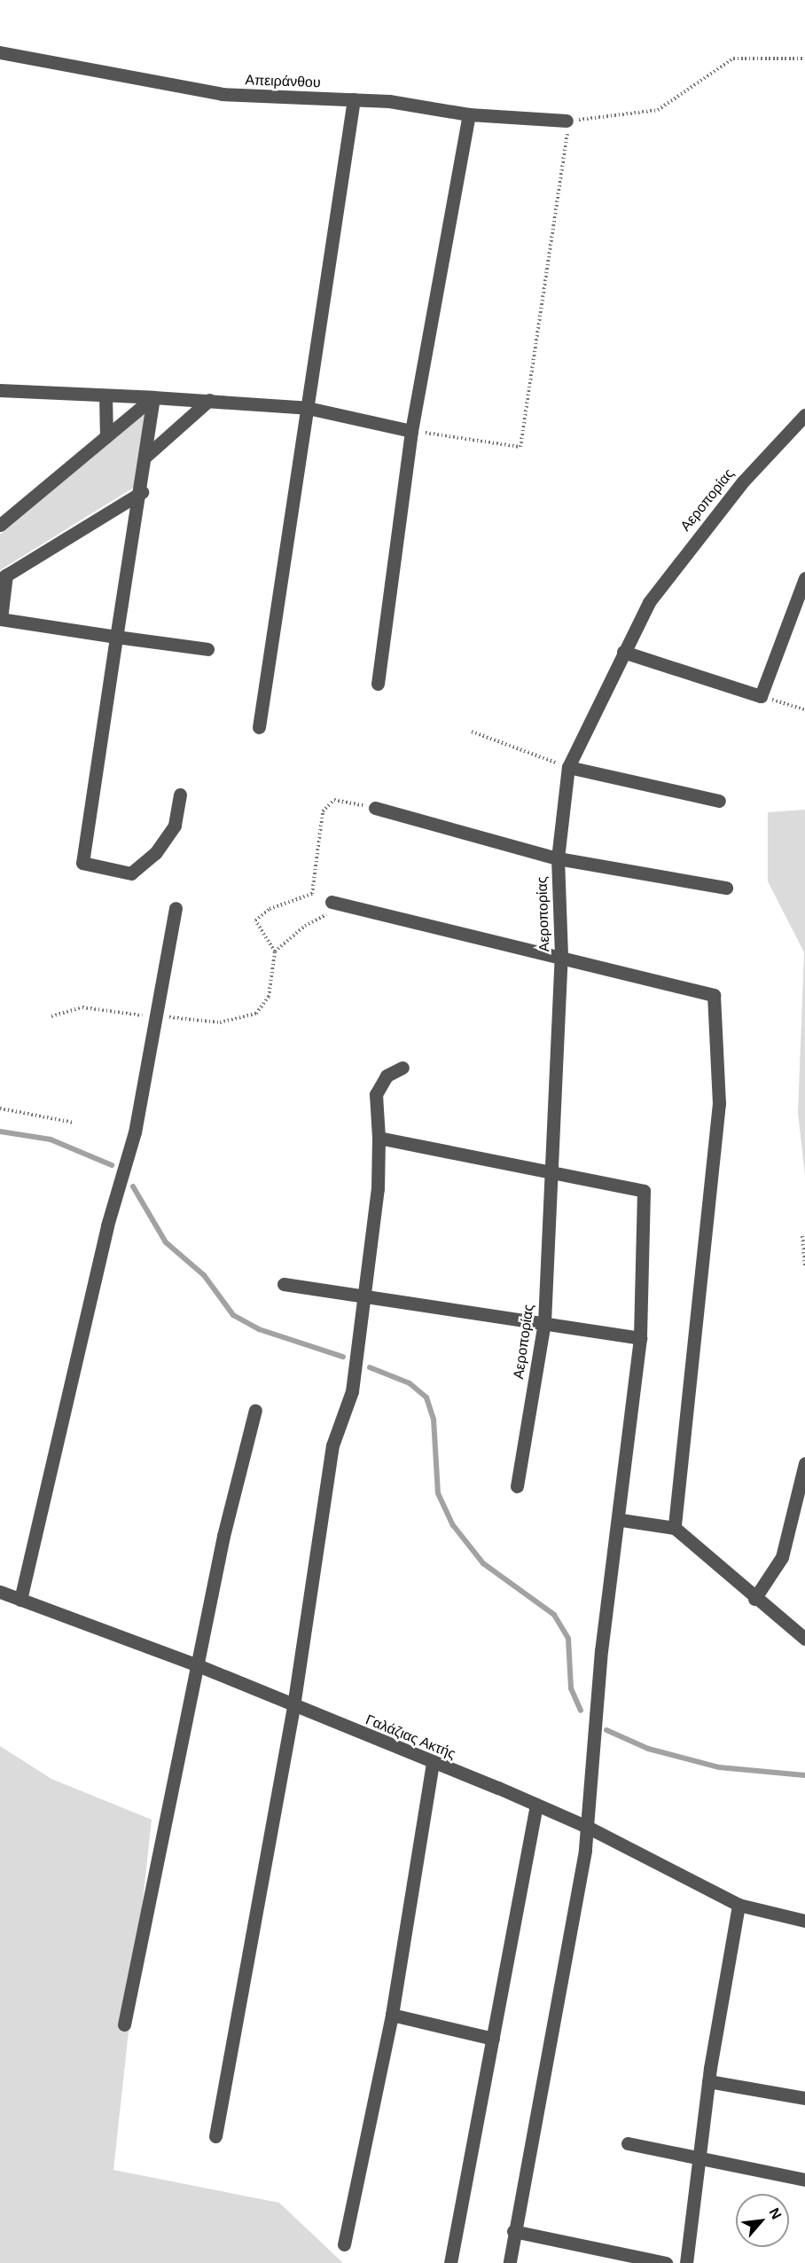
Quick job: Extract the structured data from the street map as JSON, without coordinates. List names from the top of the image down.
{
  "streets": {
    "street": ["Απειράνθου", "Αεροπορίας", "Γαλάζιας Ακτής"]
  },
  "north": "top right"
}
